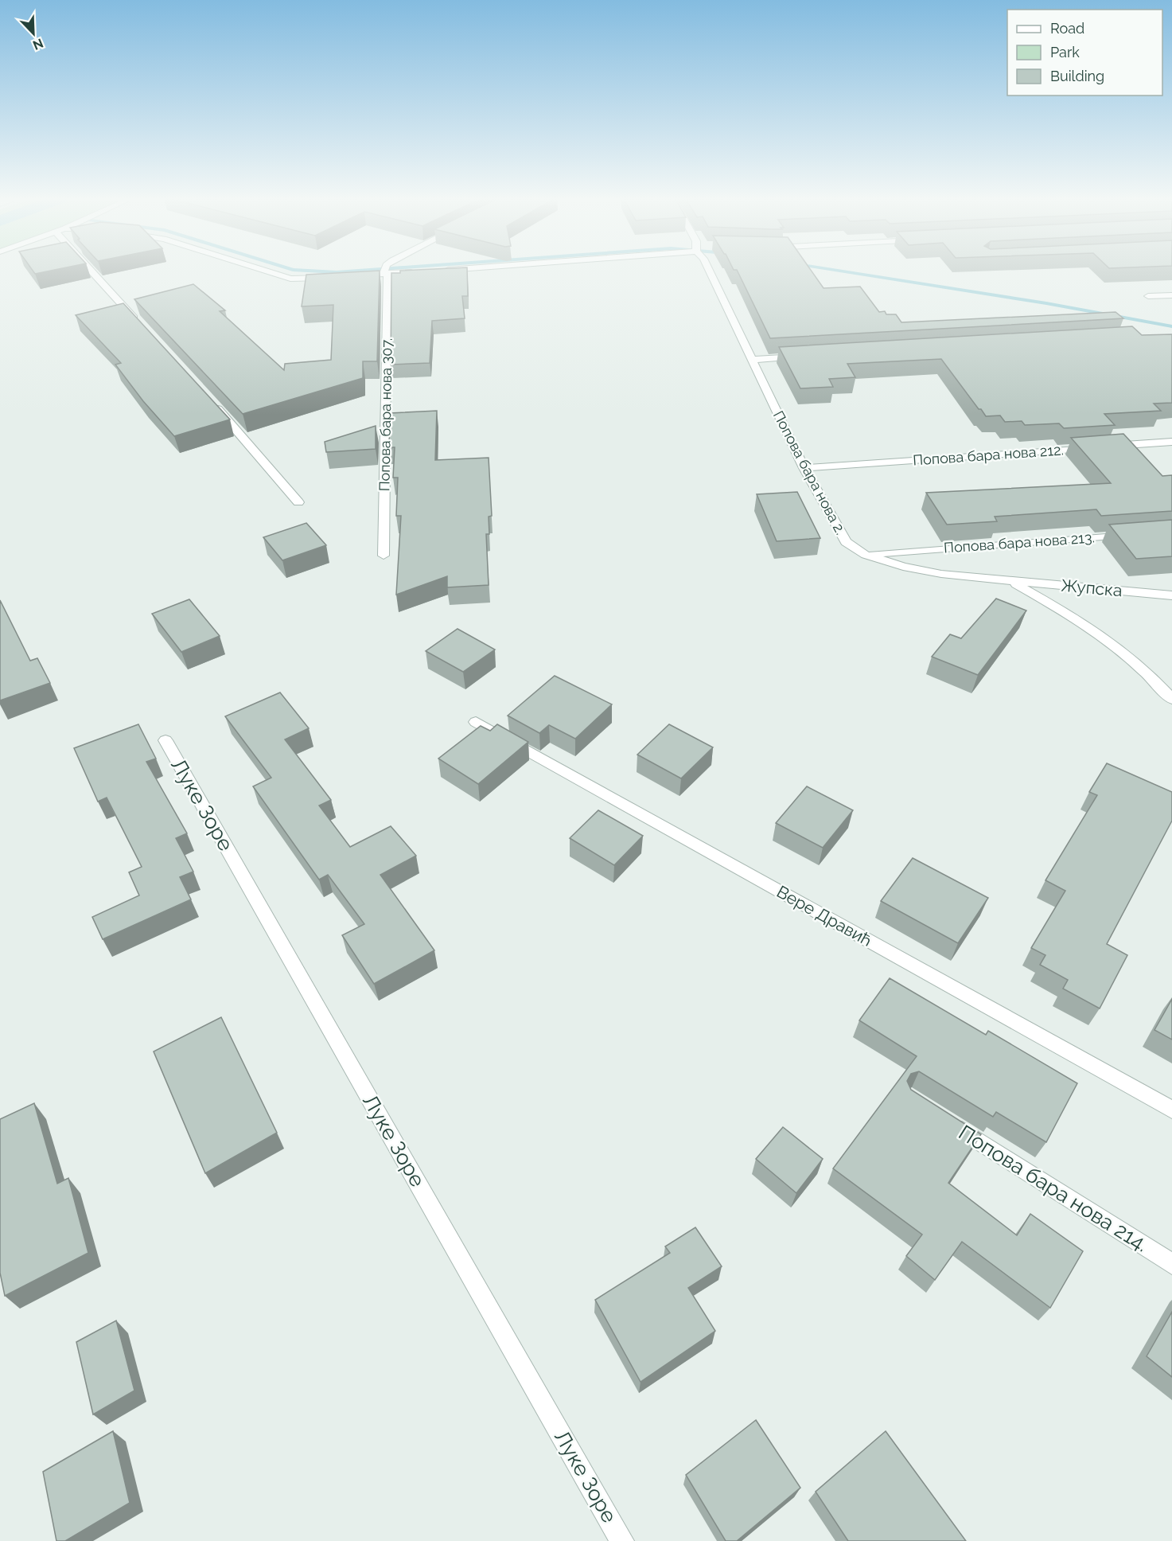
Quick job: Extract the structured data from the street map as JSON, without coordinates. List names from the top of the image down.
{
  "streets": {
    "street": [
      "Попова бара нова 307.",
      "Попова бара нова 212.",
      "Попова бара нова 2.",
      "Попова бара нова 213.",
      "Жупска",
      "Луке Зоре",
      "Вере Дравић",
      "Попова бара нова 214."
    ]
  },
  "crossings": [
    ["Попова бара нова 212.", "Попова бара нова 2."],
    ["Попова бара нова 2.", "Попова бара нова 213."],
    ["Попова бара нова 2.", "Жупска"]
  ],
  "legend": ["Road", "Park", "Building"],
  "north": "bottom right"
}
